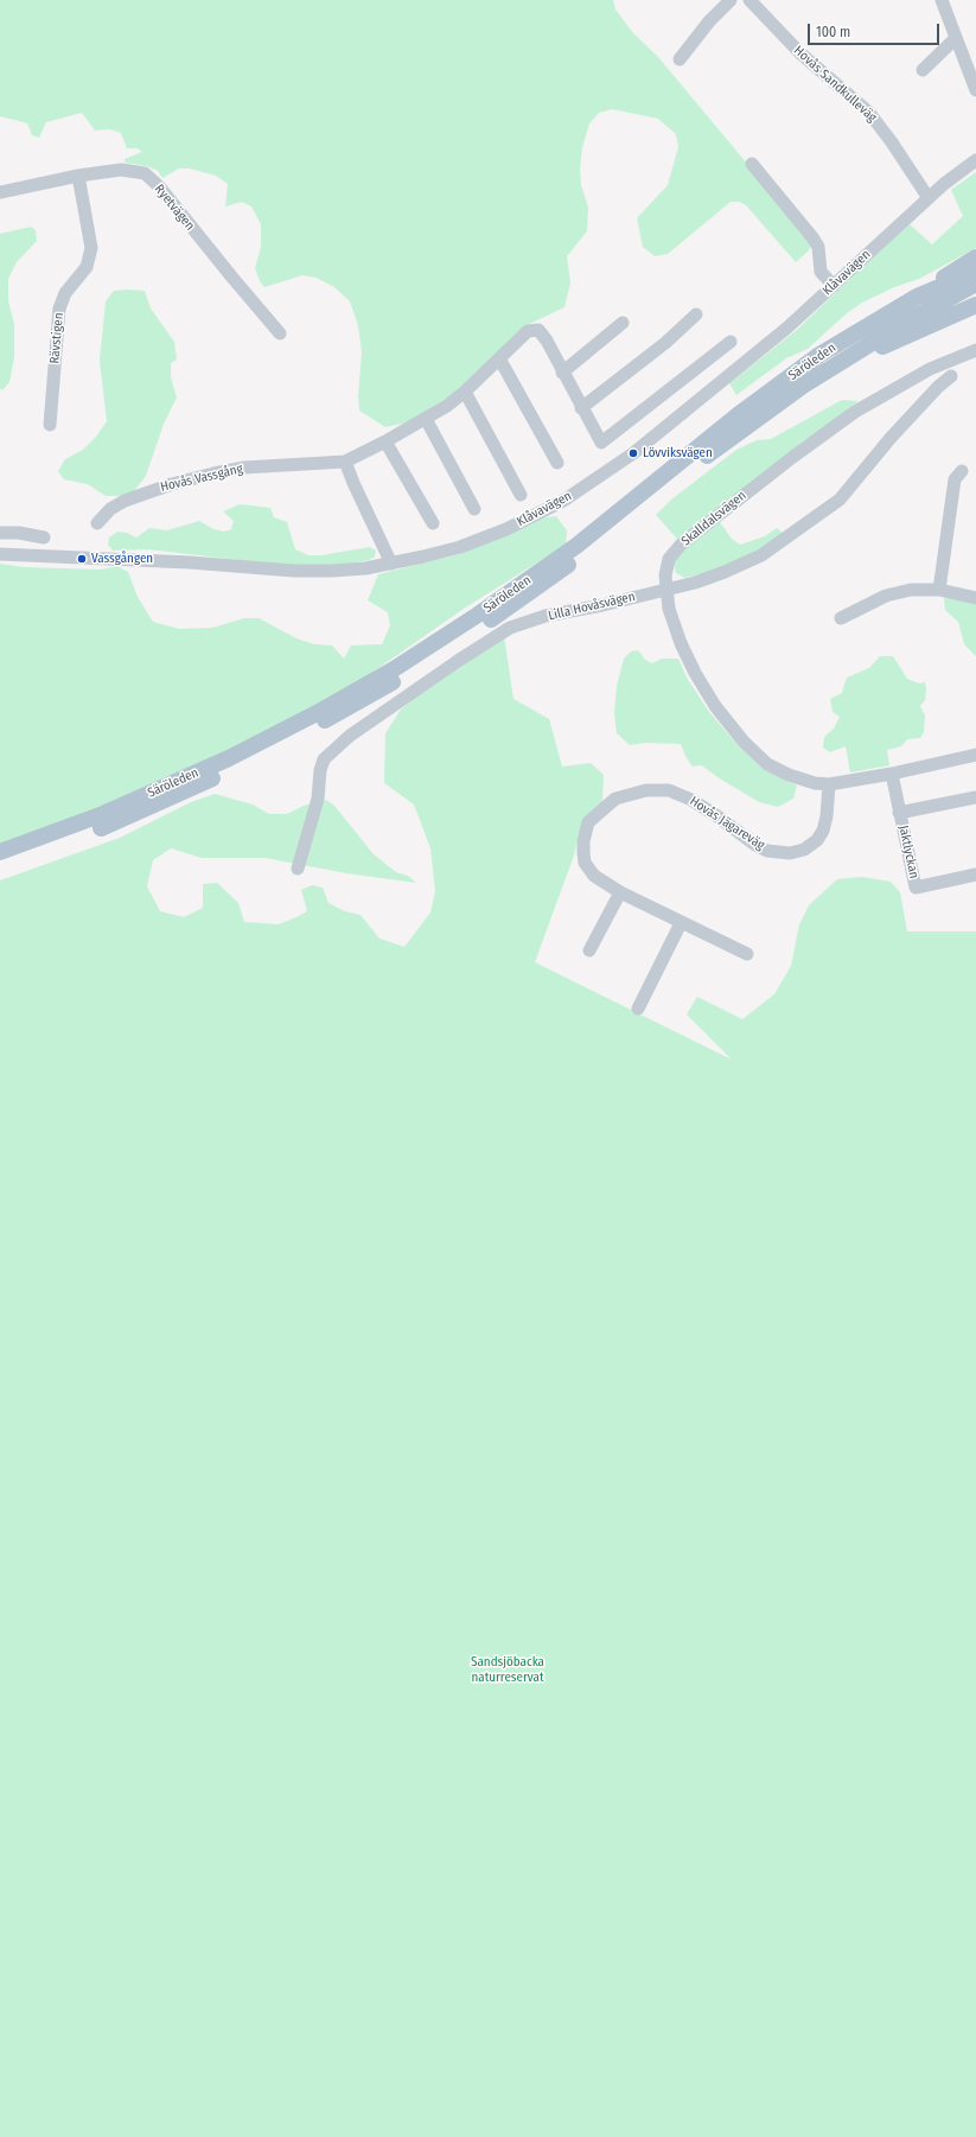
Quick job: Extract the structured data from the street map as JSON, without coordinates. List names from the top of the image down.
{
  "streets": {
    "main road": ["Säröleden"],
    "street": [
      "Hovås Sandkulleväg",
      "Ryetvägen",
      "Klåvavägen",
      "Rävstigen",
      "Hovås Vassgång",
      "Skalldalsvägen",
      "Lilla Hovåsvägen",
      "Hovås Jägareväg",
      "Jaktlyckan"
    ]
  },
  "crossings": [
    ["Hovås Sandkulleväg", "Klåvavägen"],
    ["Ryetvägen", "Rävstigen"],
    ["Skalldalsvägen", "Lilla Hovåsvägen"],
    ["Skalldalsvägen", "Hovås Jägareväg"],
    ["Skalldalsvägen", "Jaktlyckan"]
  ],
  "parks": ["Sandsjöbacka naturreservat"],
  "places": ["Lövviksvägen", "Vassgången"],
  "scale_bar": "100 m"
}
